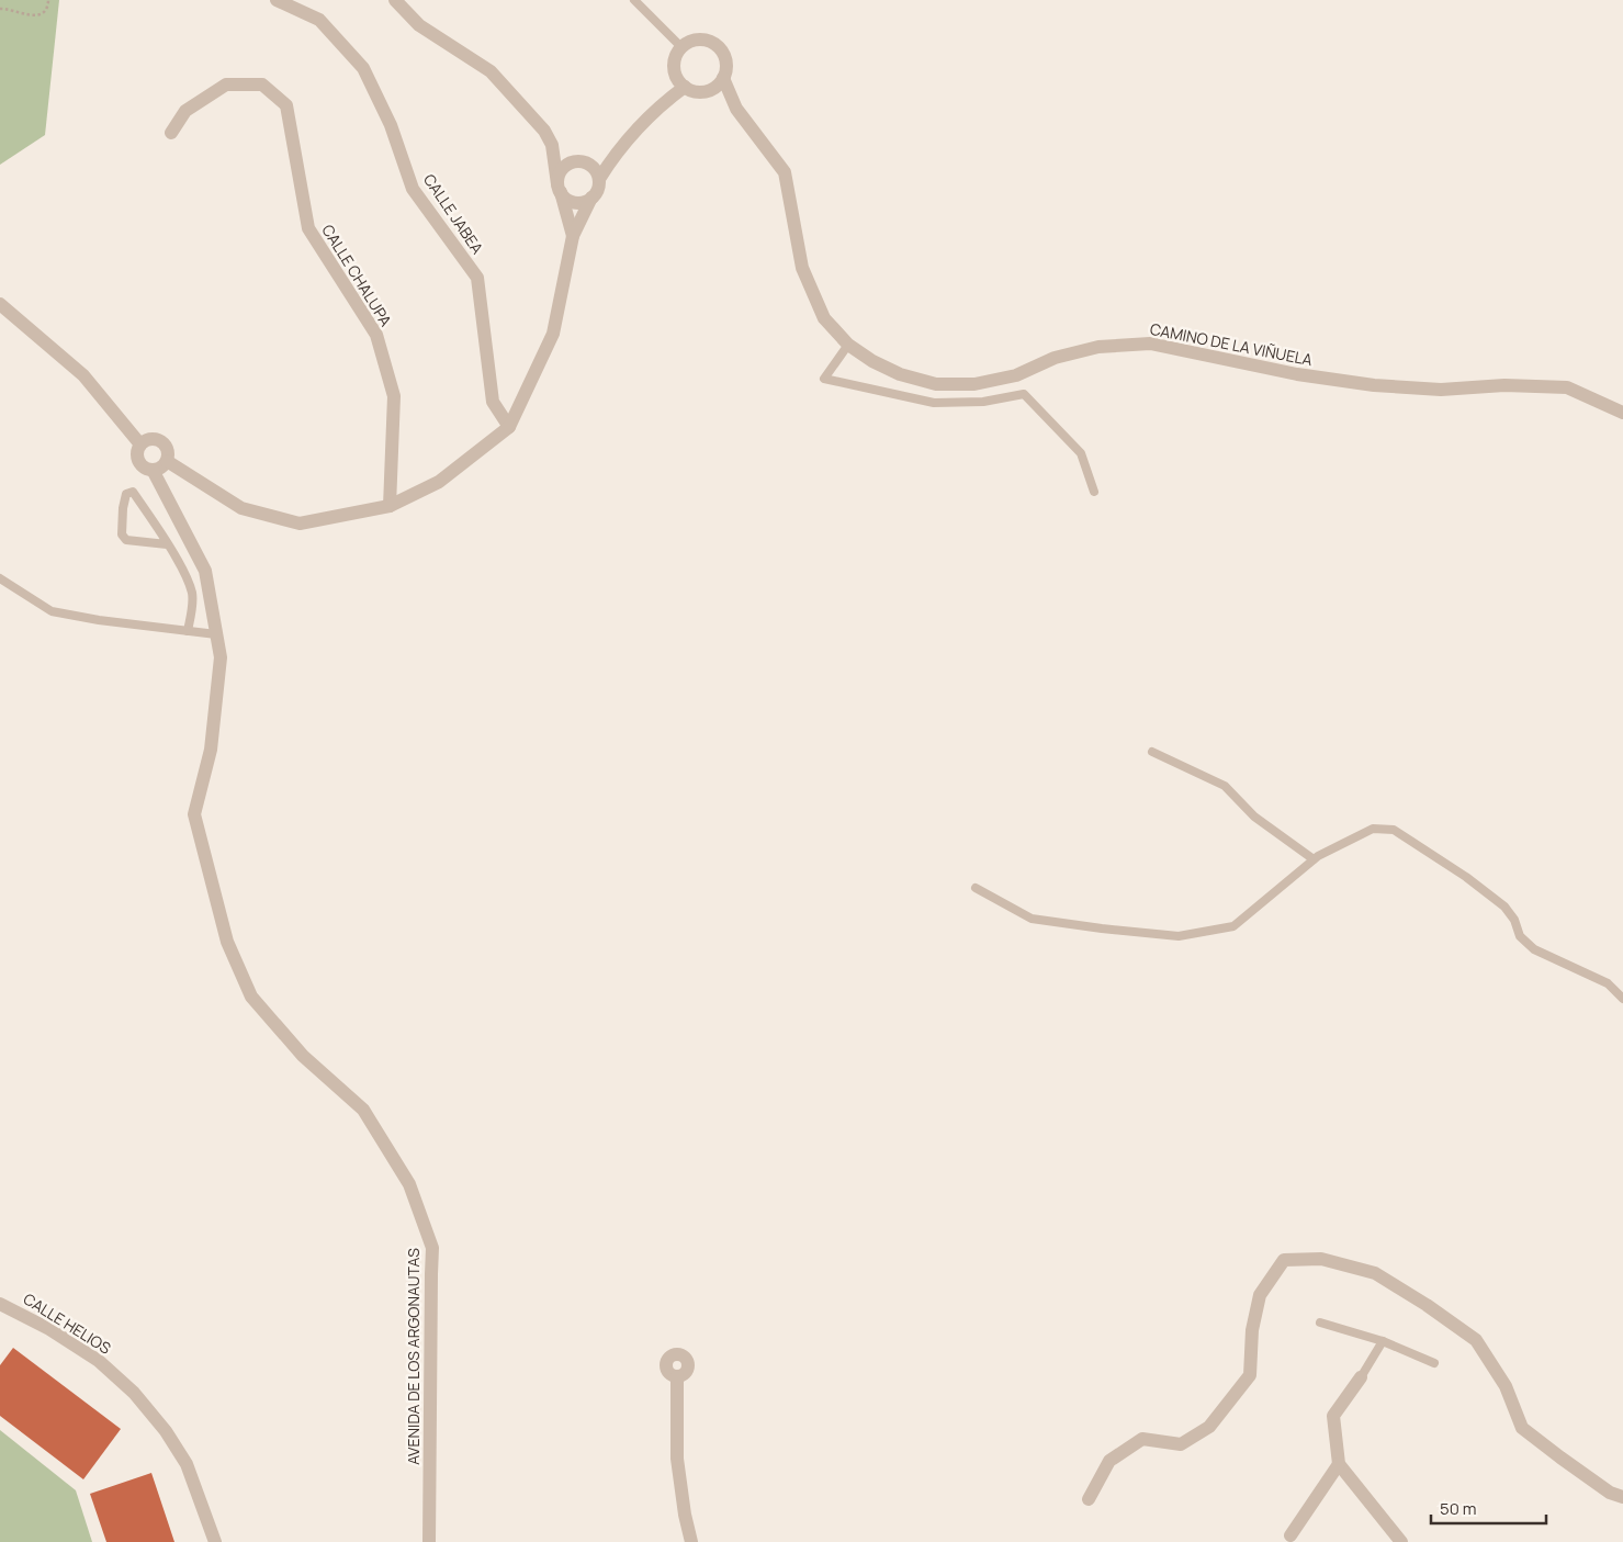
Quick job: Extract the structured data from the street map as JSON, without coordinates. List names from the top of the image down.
{
  "streets": {
    "street": [
      "CALLE JABEA",
      "CALLE CHALUPA",
      "CAMINO DE LA VIÑUELA",
      "CALLE HELIOS",
      "AVENIDA DE LOS ARGONAUTAS"
    ]
  },
  "scale_bar": "50 m"
}
